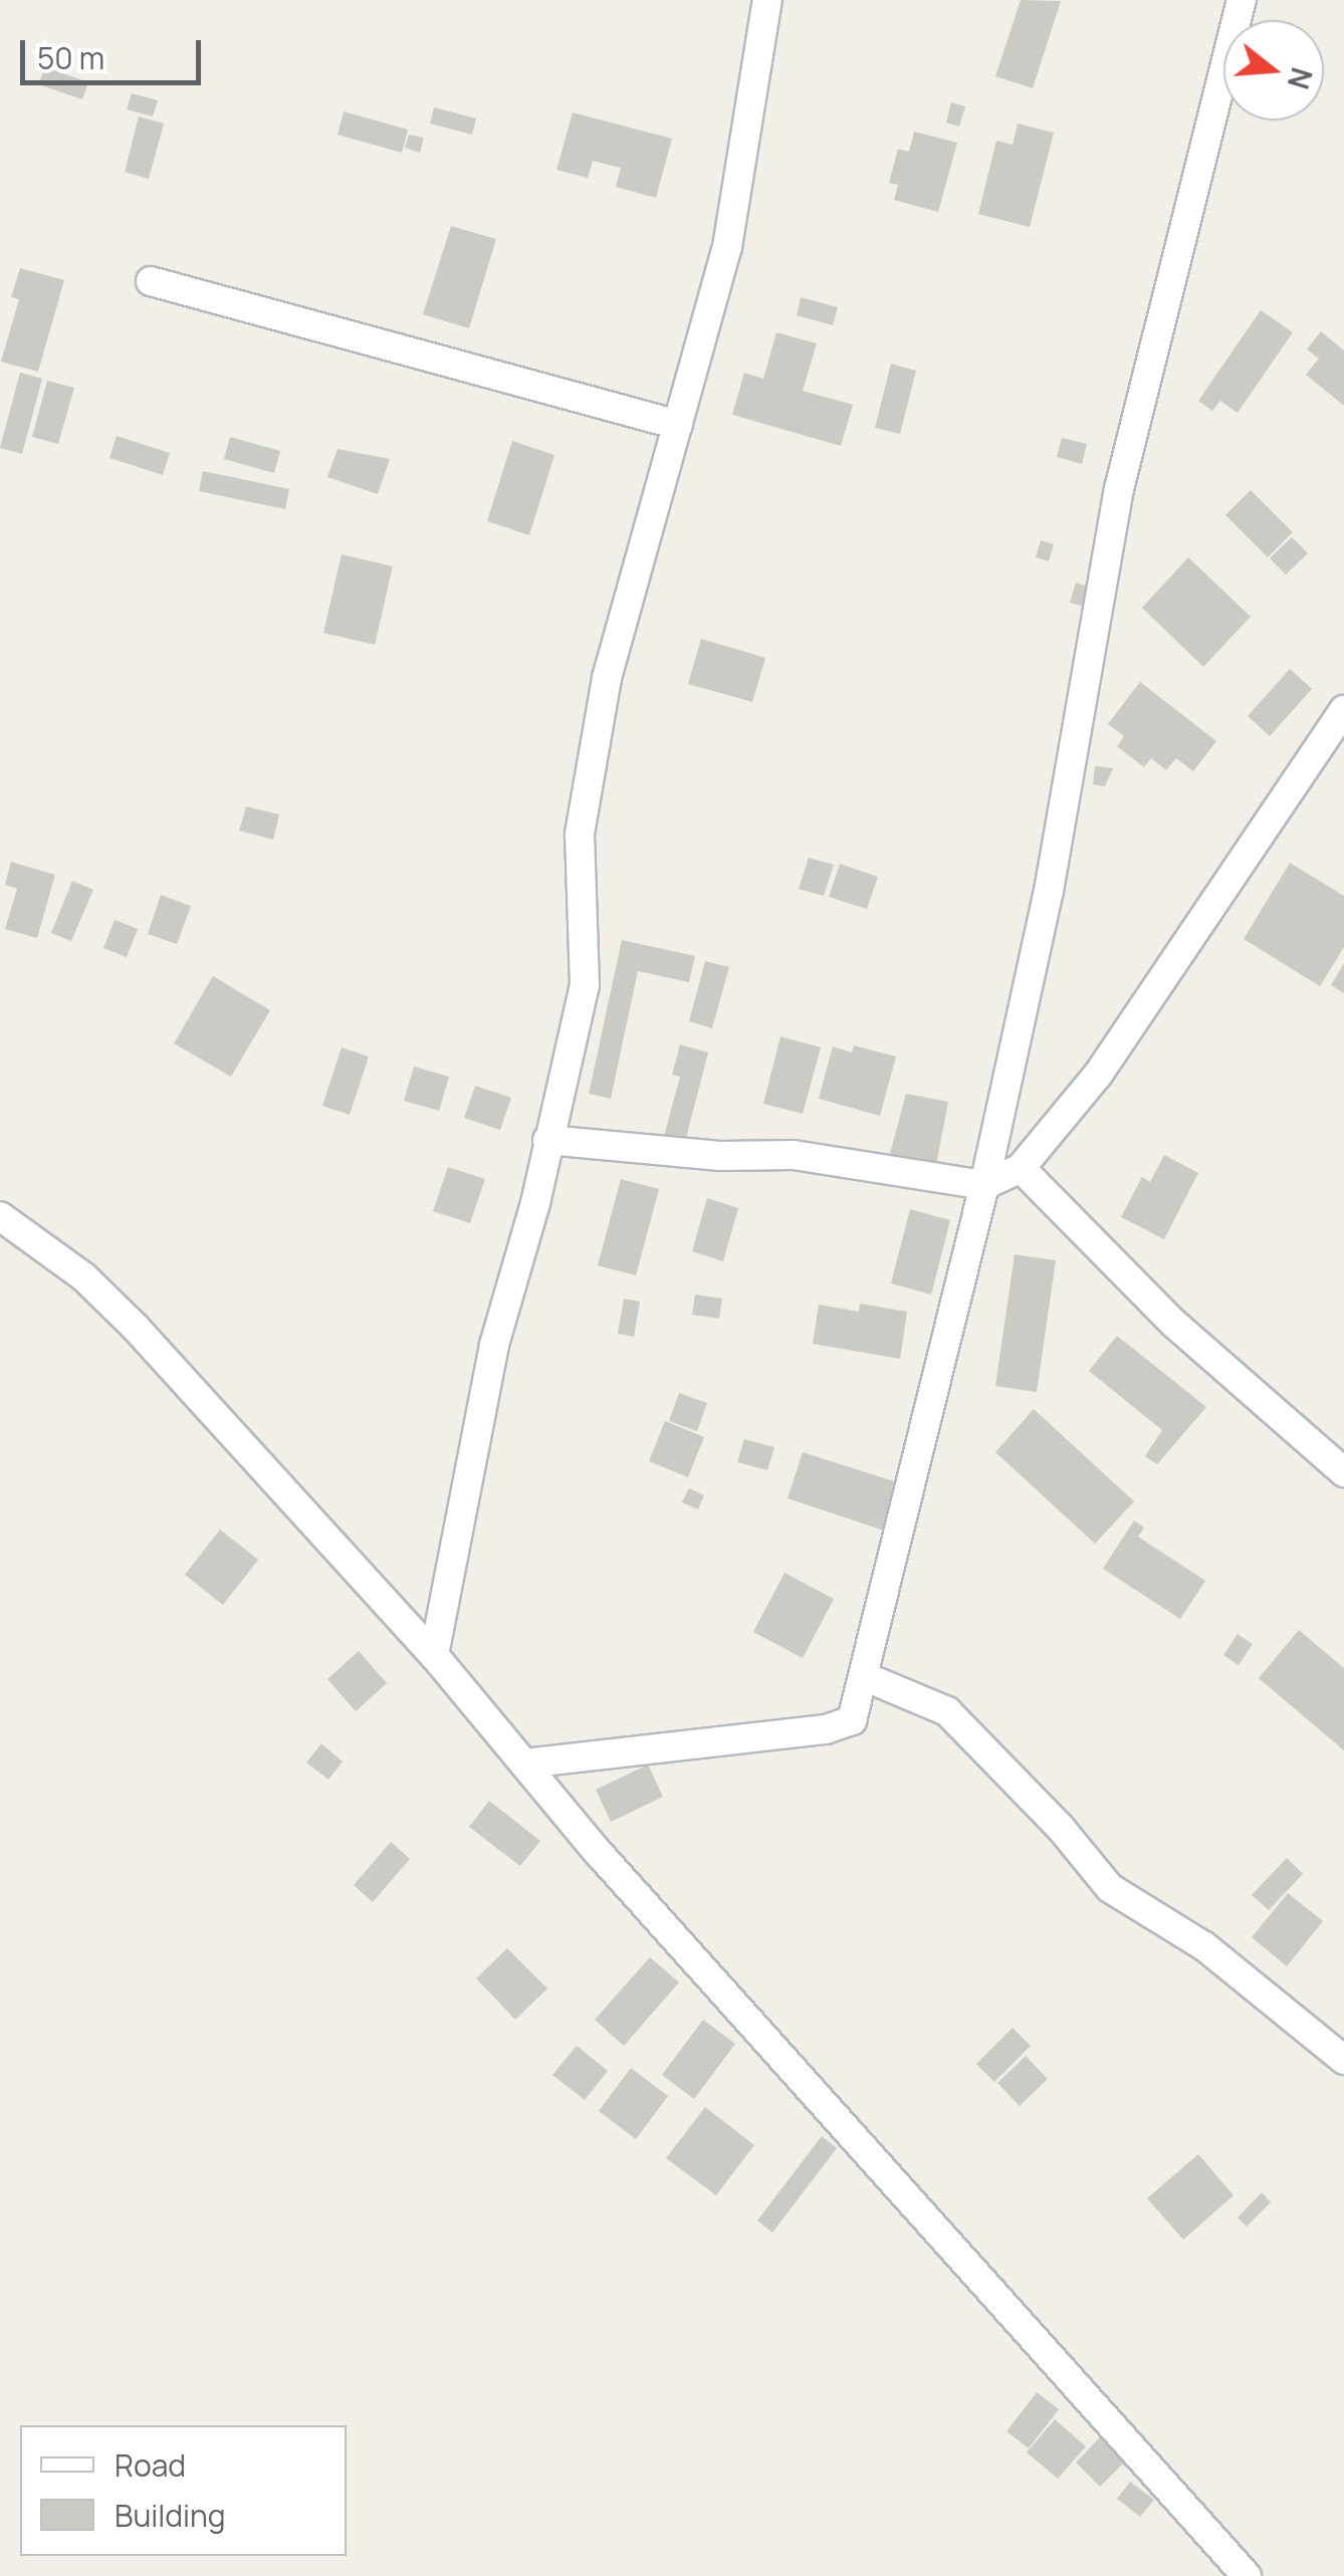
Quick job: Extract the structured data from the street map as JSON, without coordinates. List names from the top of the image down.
{
  "legend": ["Road", "Building"],
  "scale_bar": "50 m",
  "north": "right"
}
